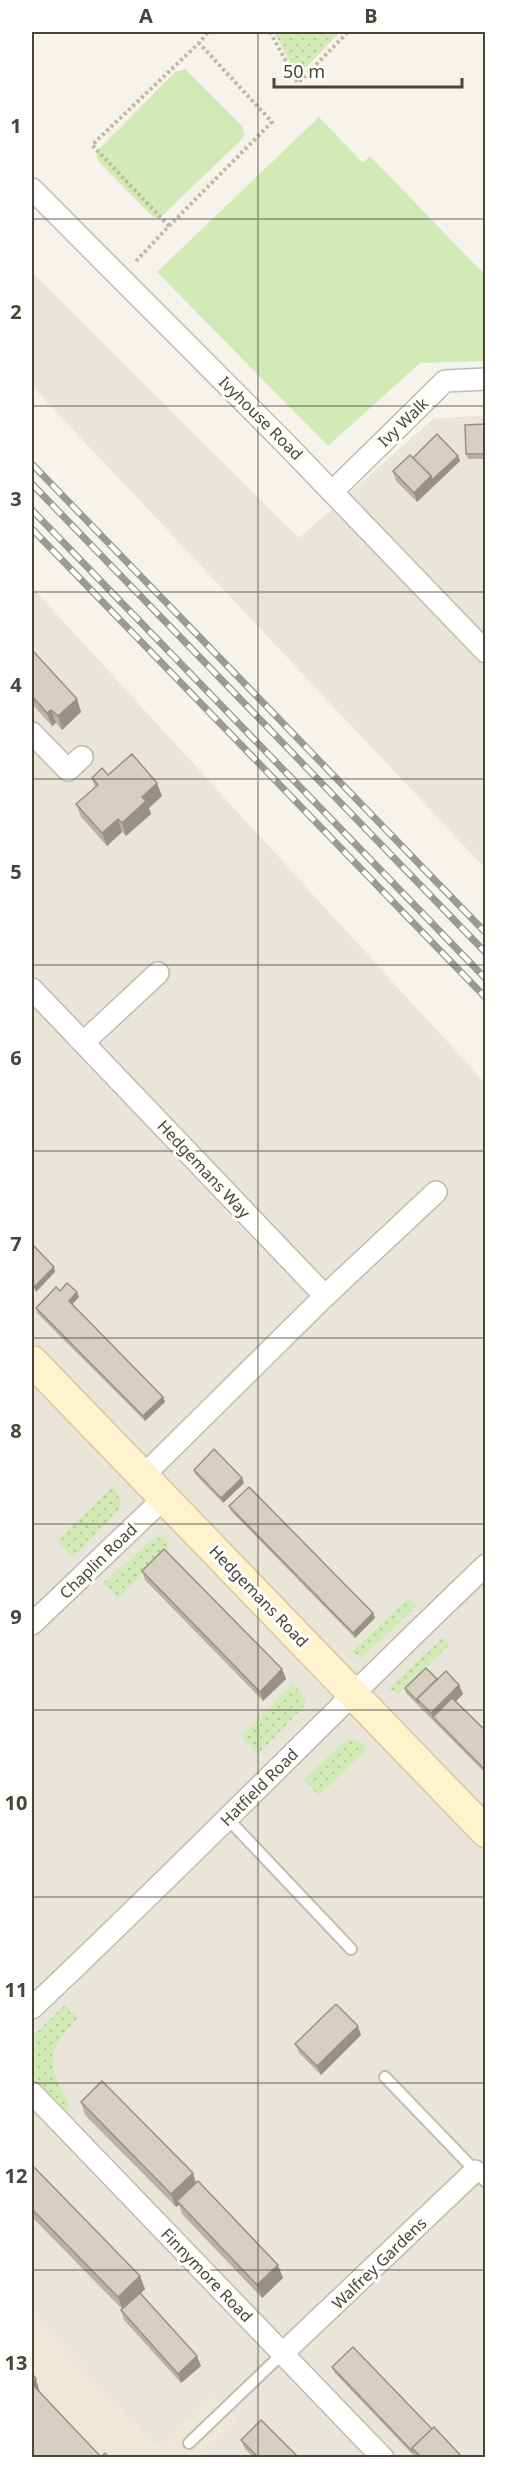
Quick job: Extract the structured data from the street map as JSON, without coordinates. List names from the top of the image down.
{
  "streets": {
    "street": [
      "Ivyhouse Road",
      "Ivy Walk",
      "Hedgemans Way",
      "Chaplin Road",
      "Hedgemans Road",
      "Hatfield Road",
      "Walfrey Gardens",
      "Finnymore Road"
    ]
  },
  "crossings": [
    ["Ivyhouse Road", "Ivy Walk"],
    ["Chaplin Road", "Hedgemans Road"],
    ["Hedgemans Road", "Hatfield Road"],
    ["Walfrey Gardens", "Finnymore Road"]
  ],
  "scale_bar": "50 m",
  "grid": {
    "columns": ["A", "B"],
    "rows": [
      "1",
      "2",
      "3",
      "4",
      "5",
      "6",
      "7",
      "8",
      "9",
      "10",
      "11",
      "12",
      "13"
    ]
  }
}
